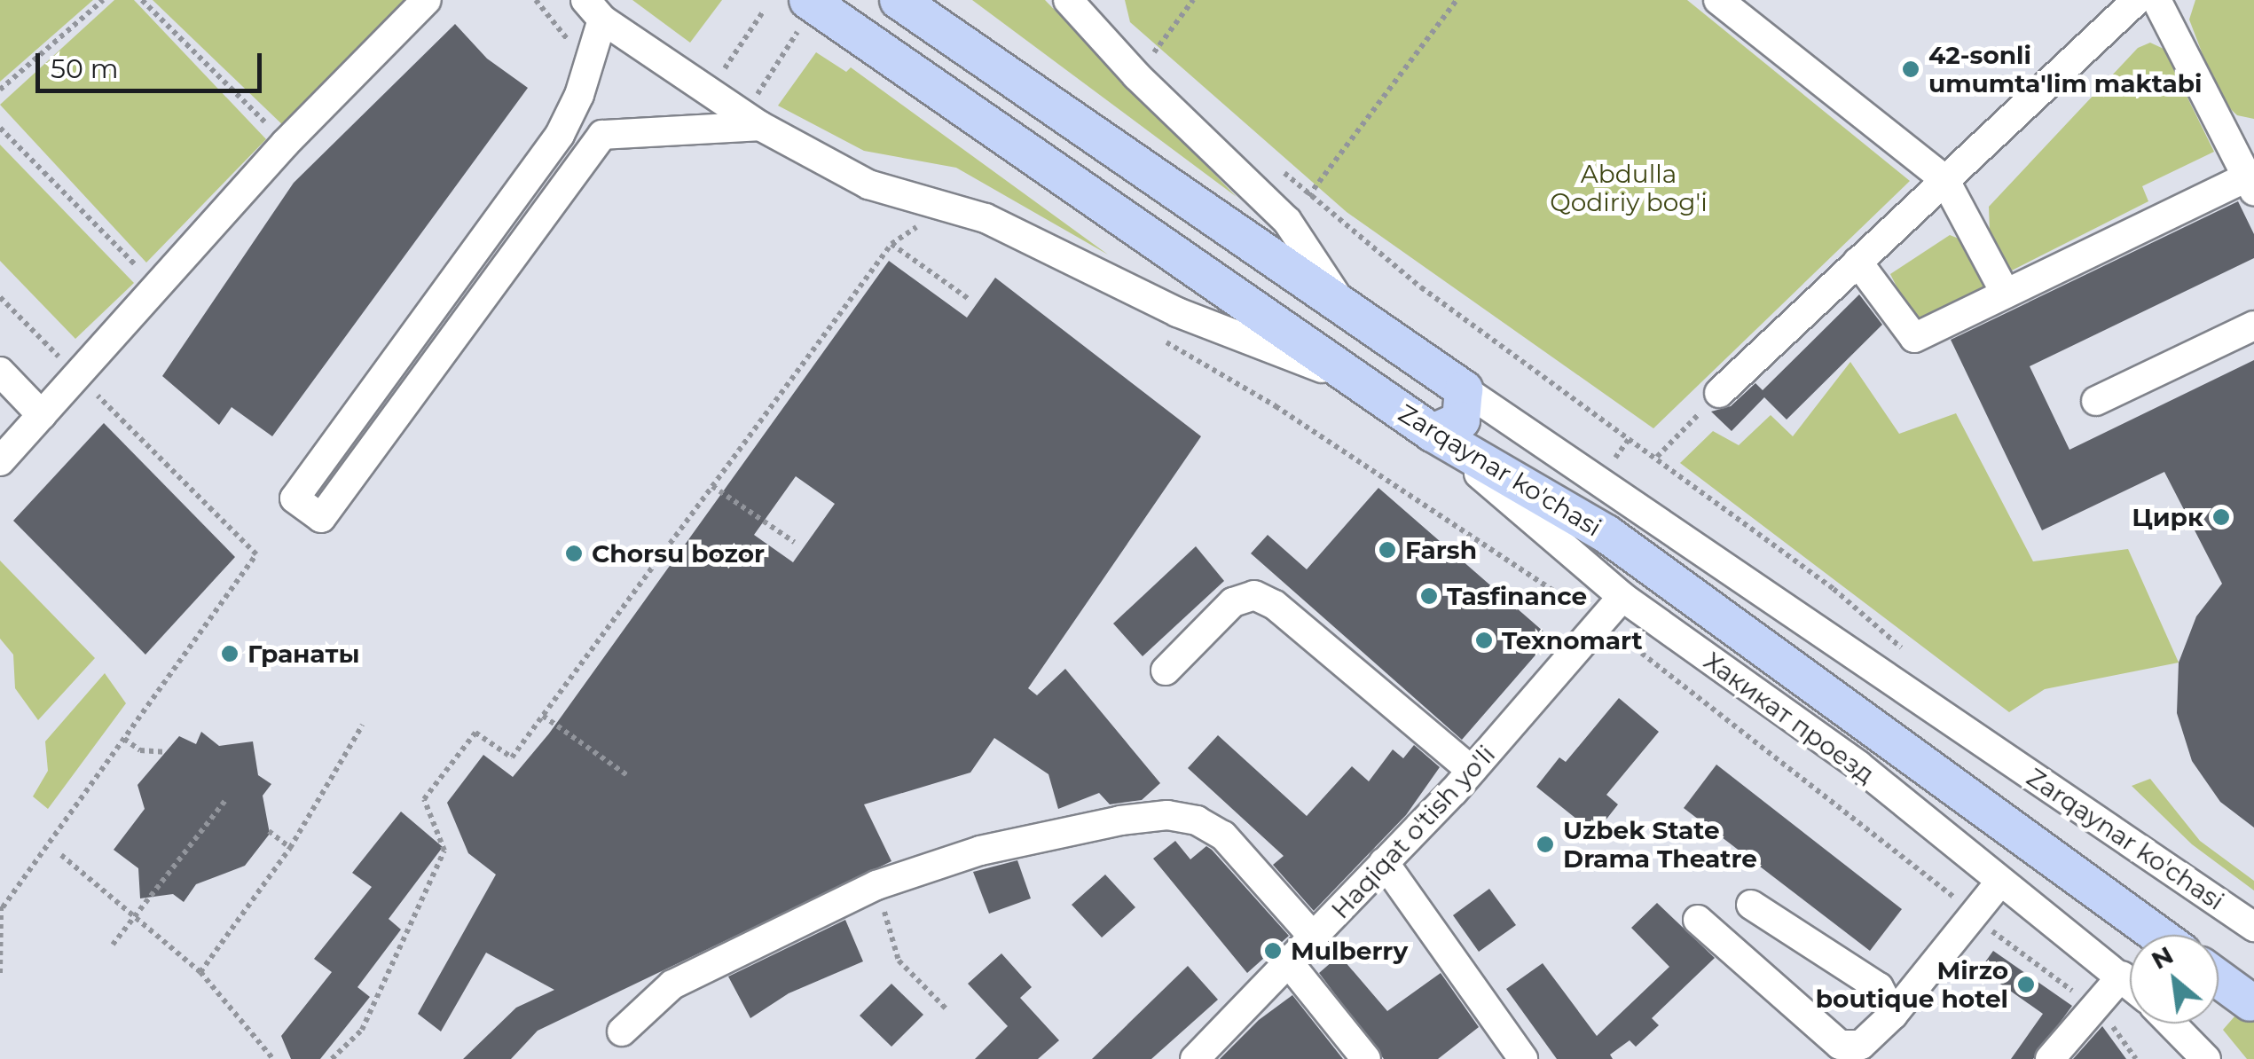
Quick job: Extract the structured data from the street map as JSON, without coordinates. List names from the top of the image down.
{
  "streets": {
    "main road": ["Zarqaynar ko'chasi"],
    "street": ["Хакикат проезд", "Haqiqat o'tish yo'li"]
  },
  "crossings": [
    ["Zarqaynar ko'chasi", "Хакикат проезд"],
    ["Хакикат проезд", "Haqiqat o'tish yo'li"]
  ],
  "parks": ["Abdulla Qodiriy bog'i"],
  "places": [
    "42-sonli umumta'lim maktabi",
    "Цирк",
    "Farsh",
    "Chorsu bozor",
    "Tasfinance",
    "Texnomart",
    "Гранаты",
    "Uzbek State Drama Theatre",
    "Mulberry",
    "Mirzo boutique hotel"
  ],
  "scale_bar": "50 m",
  "north": "top left"
}
